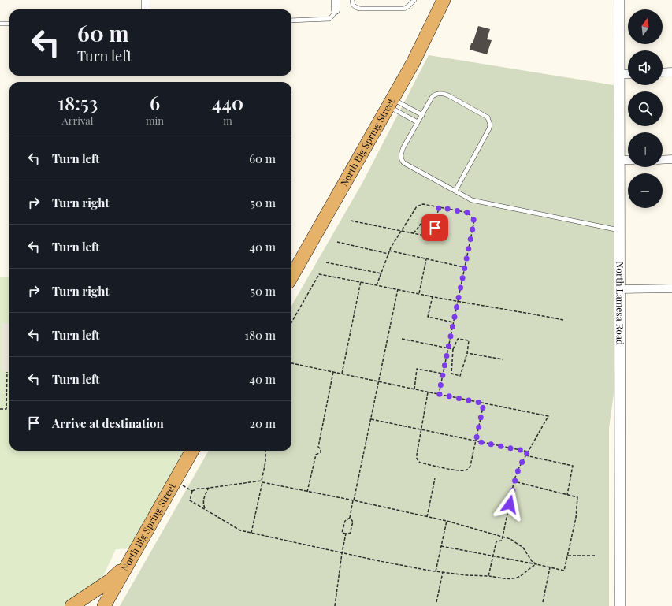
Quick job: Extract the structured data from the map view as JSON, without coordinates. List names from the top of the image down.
{
  "streets": {
    "highway": ["North Big Spring Street"],
    "street": ["North Lamesa Road"]
  },
  "north": "top",
  "page": {
    "map_buttons": ["+", "−"],
    "turn": ["60 m", "Turn left"],
    "eta": [
      "18:53",
      "Arrival",
      "6",
      "min",
      "440",
      "m"
    ],
    "list": [
      {
        "name": "Turn left",
        "value": "60 m"
      },
      {
        "name": "Turn right",
        "value": "50 m"
      },
      {
        "name": "Turn left",
        "value": "40 m"
      },
      {
        "name": "Turn right",
        "value": "50 m"
      },
      {
        "name": "Turn left",
        "value": "180 m"
      },
      {
        "name": "Turn left",
        "value": "40 m"
      },
      {
        "name": "Arrive at destination",
        "value": "20 m"
      }
    ]
  }
}
